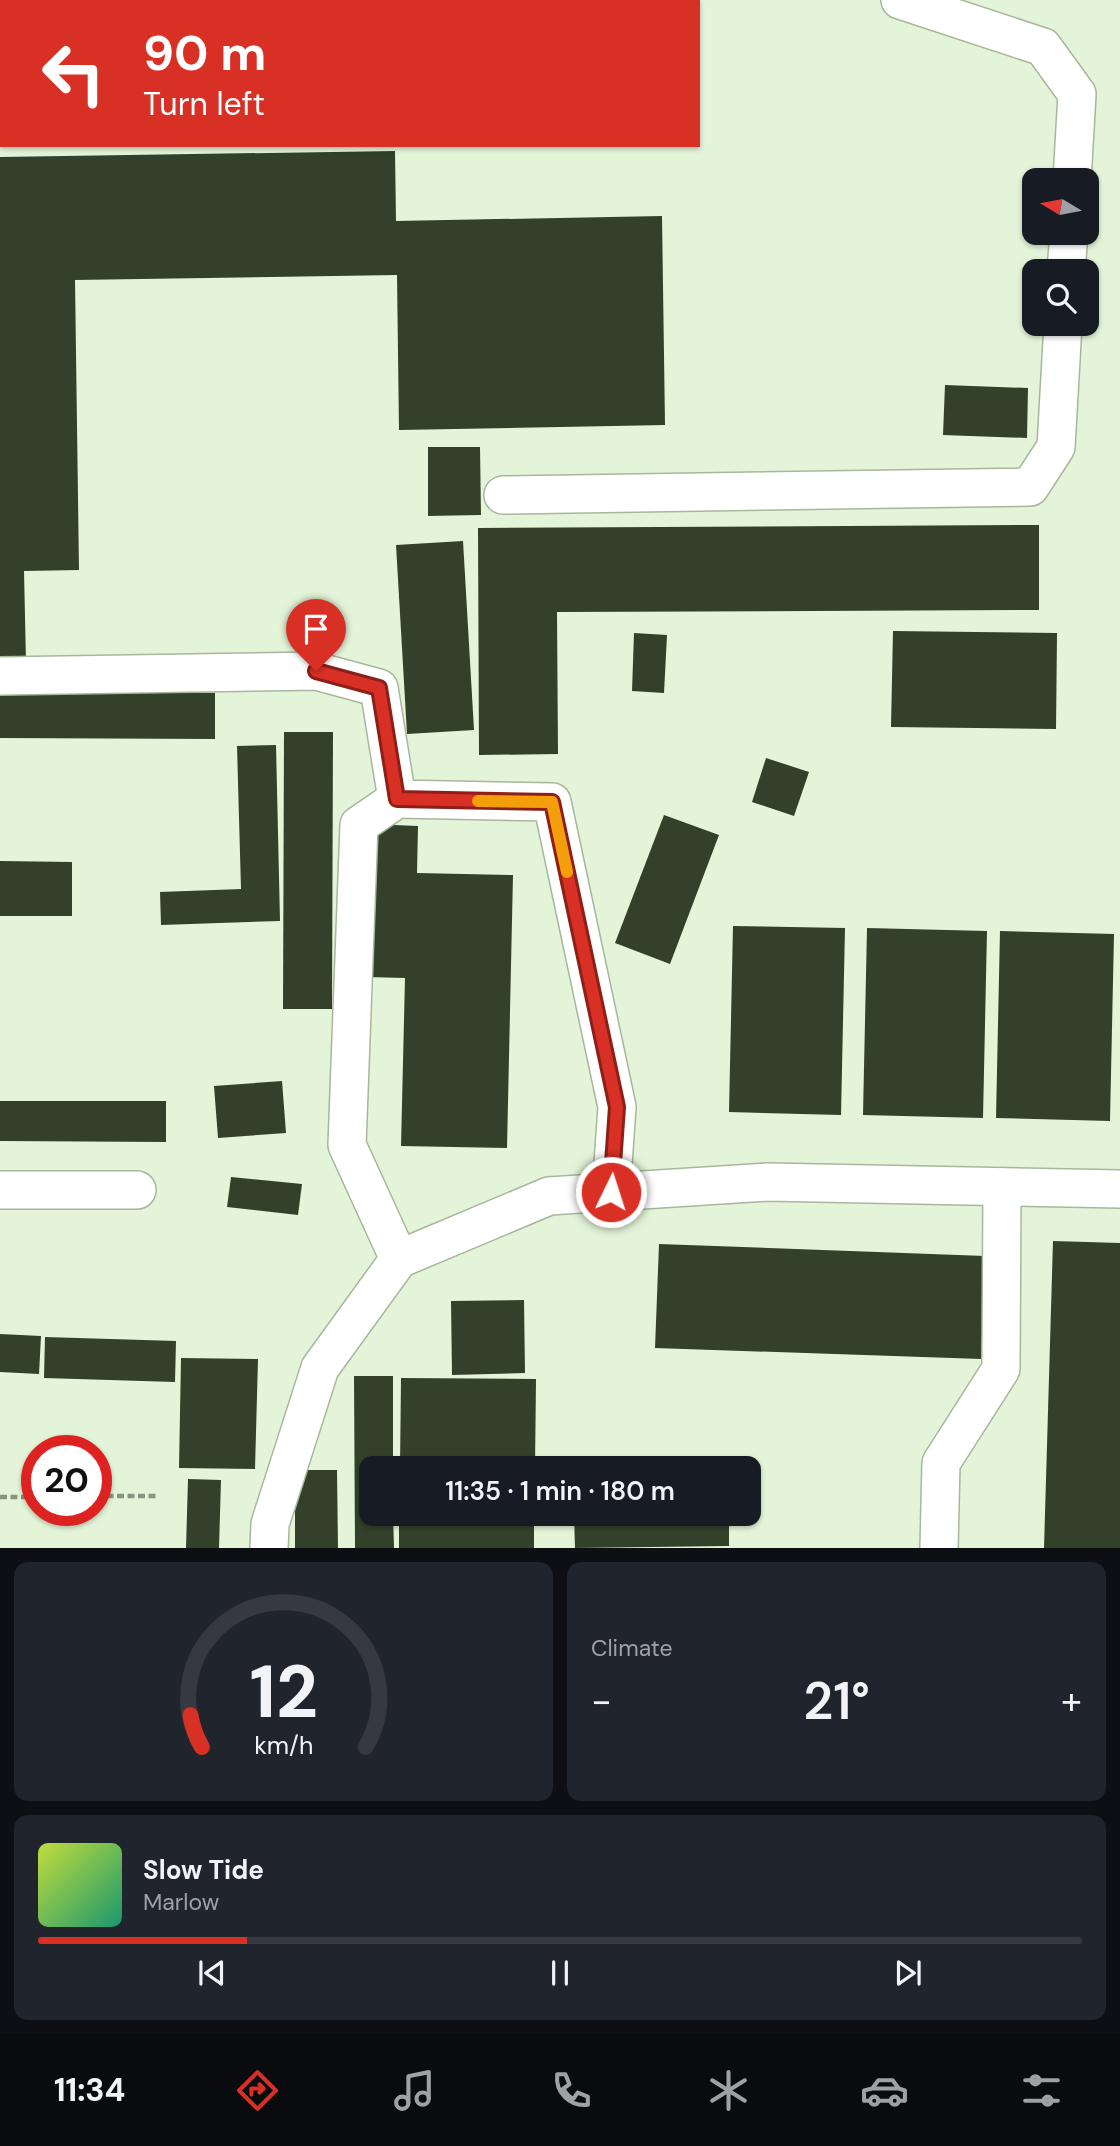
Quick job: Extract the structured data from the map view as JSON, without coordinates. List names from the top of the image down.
{
  "north": "left",
  "page": {
    "turn": ["90 m", "Turn left"],
    "limit": "20",
    "trip": "11:35 · 1 min · 180 m",
    "tile": "Climate",
    "heat": ["−", "21°", "+"],
    "song": ["Slow Tide", "Marlow"],
    "tabs": "11:34",
    "gauge": ["12", "km/h"]
  }
}
